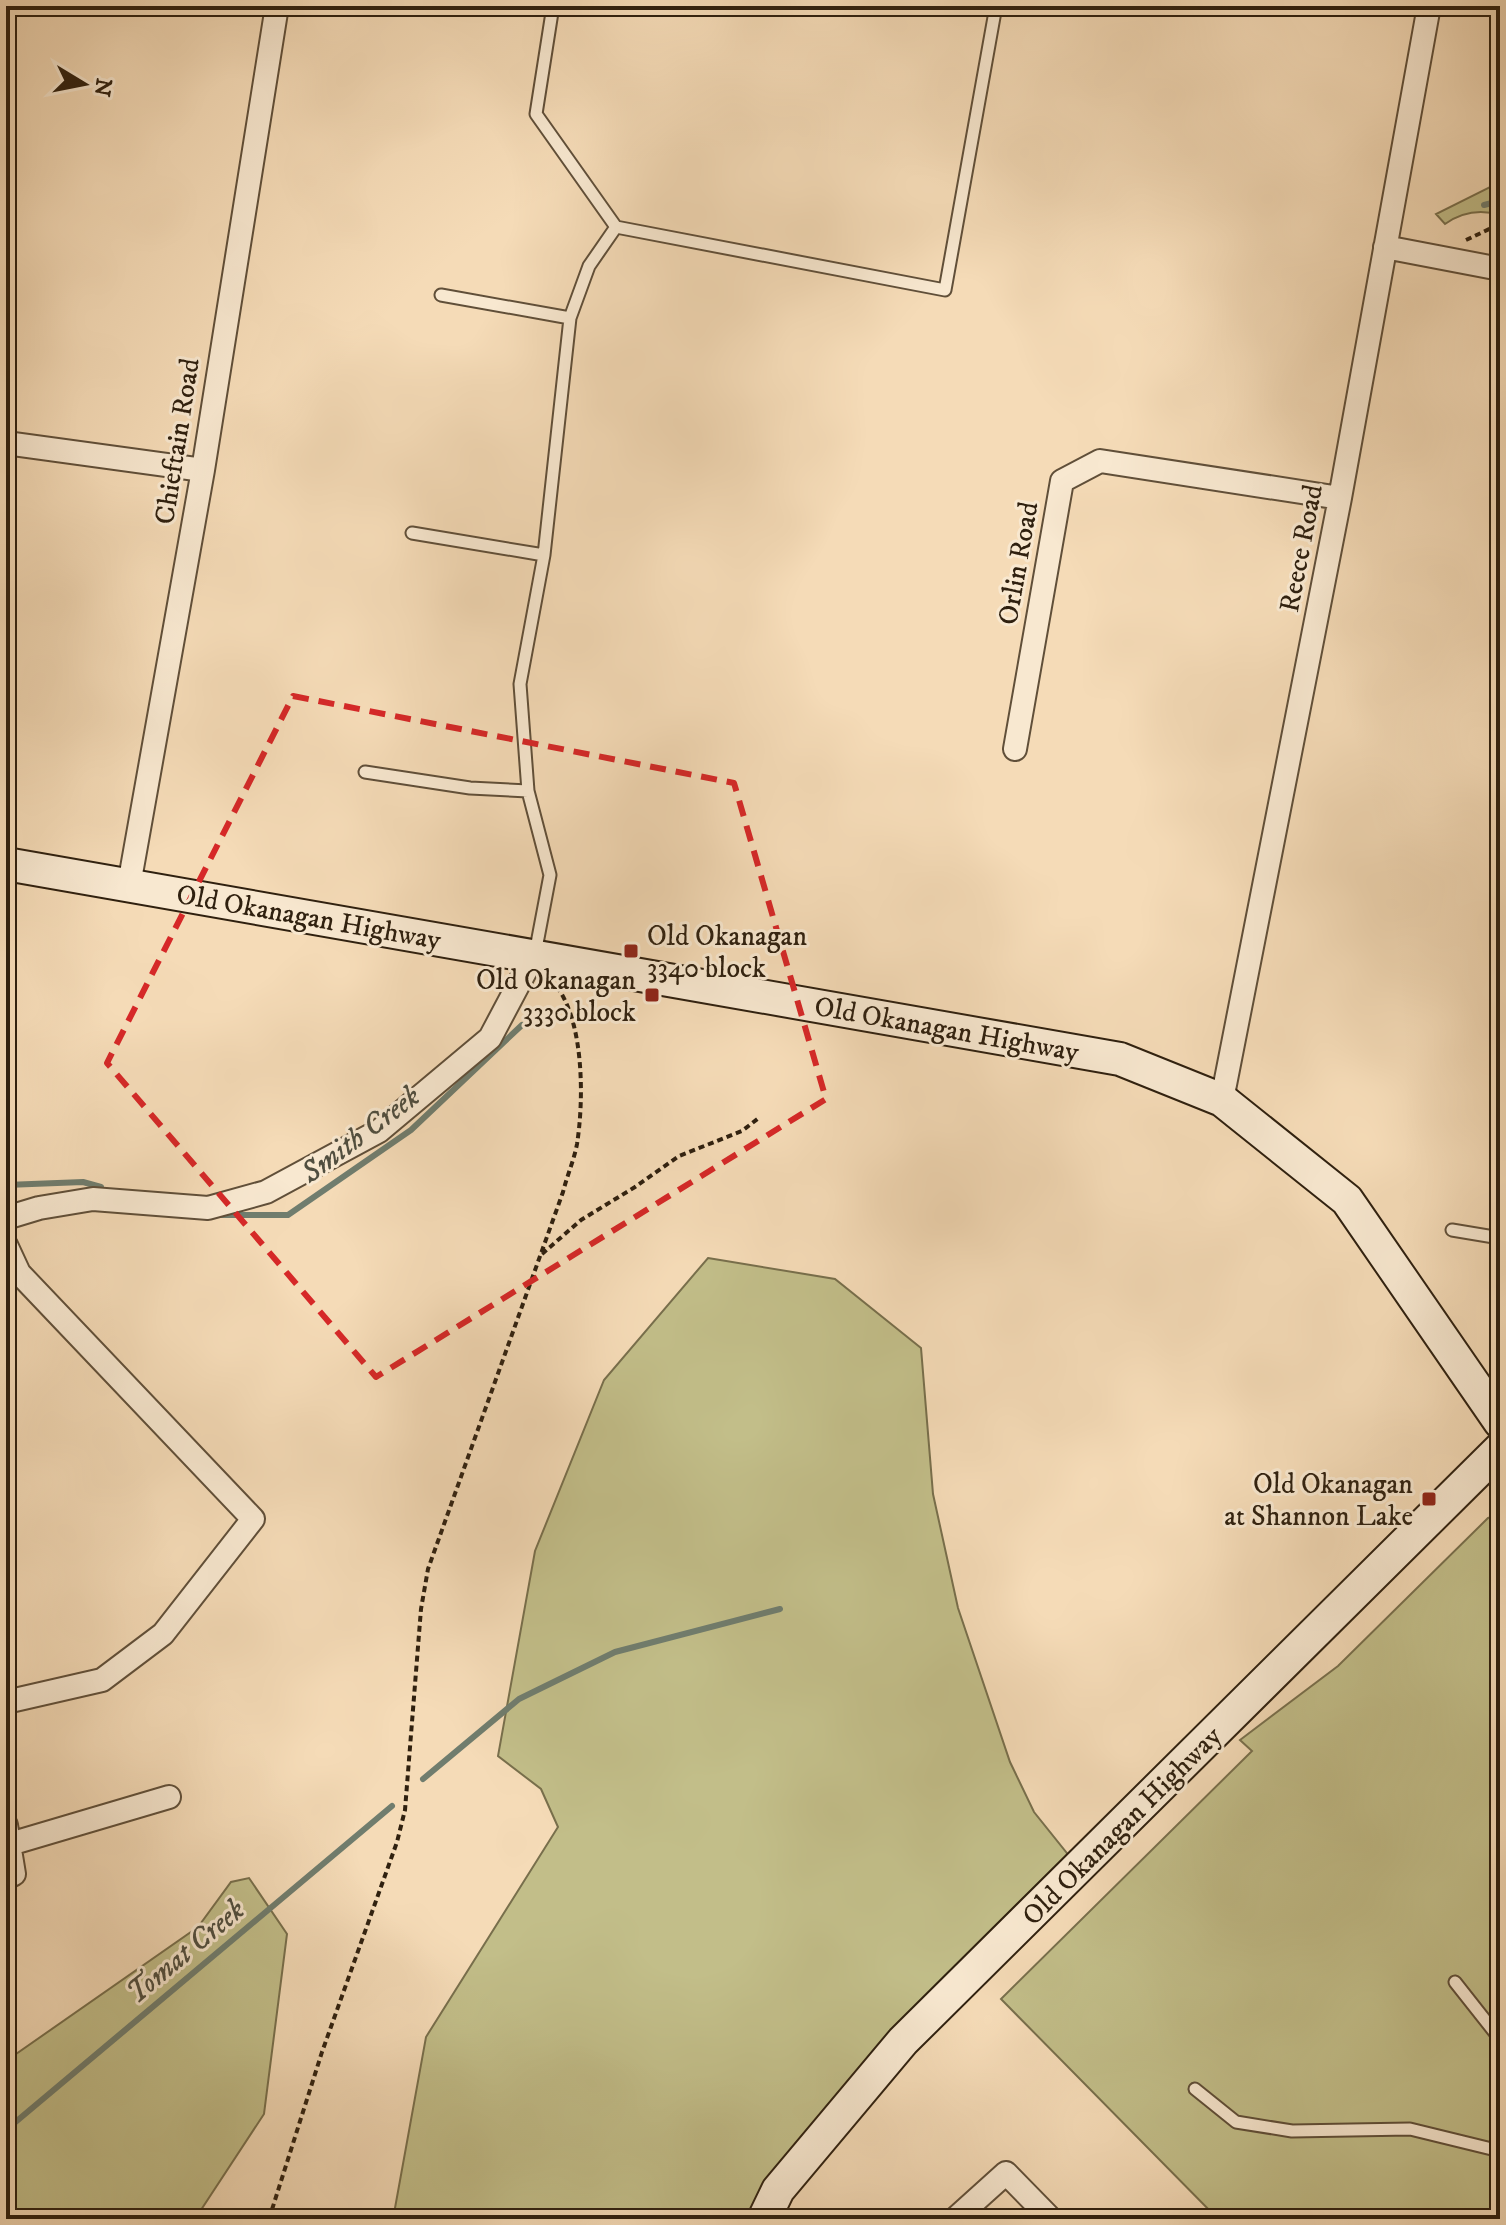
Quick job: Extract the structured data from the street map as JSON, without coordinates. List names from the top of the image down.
{
  "streets": {
    "main road": ["Old Okanagan Highway"],
    "street": ["Chieftain Road", "Reece Road", "Orlin Road"]
  },
  "crossings": [
    ["Chieftain Road", "Old Okanagan Highway"],
    ["Reece Road", "Orlin Road"],
    ["Reece Road", "Old Okanagan Highway"]
  ],
  "water": ["Smith Creek", "Tomat Creek"],
  "places": {
    "transit": ["Old Okanagan 3340 block", "Old Okanagan 3330 block", "Old Okanagan at Shannon Lake"]
  },
  "north": "right"
}
